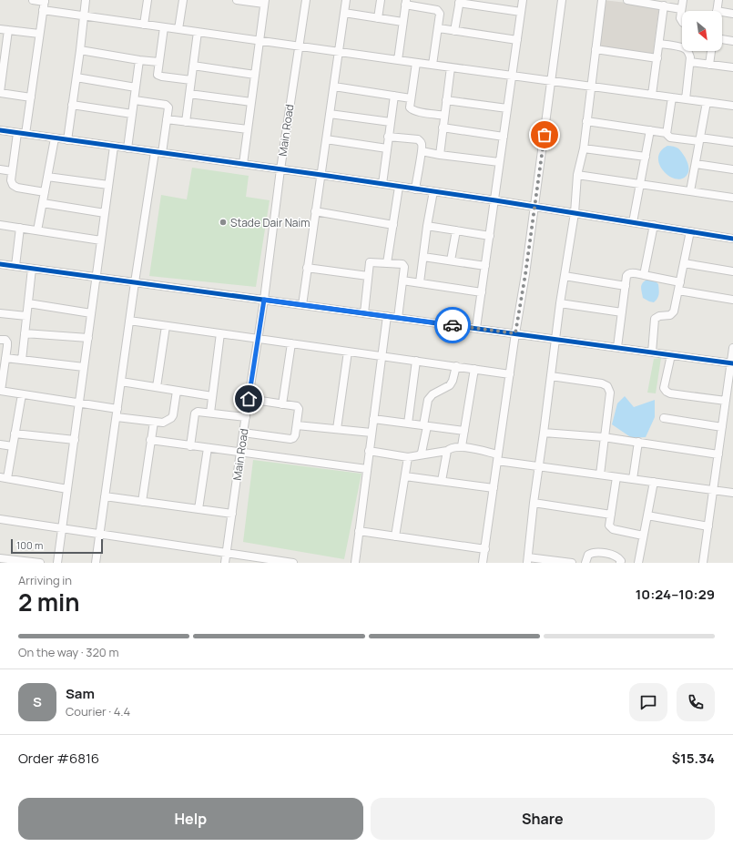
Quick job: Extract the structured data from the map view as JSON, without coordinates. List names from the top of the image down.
{
  "streets": {
    "street": ["Main Road"]
  },
  "places": ["Stade Dair Naim"],
  "scale_bar": "100 m",
  "north": "bottom right",
  "page": {
    "scale": "100 m",
    "heading": ["2 min", "Arriving in", "10:24–10:29"],
    "panel": [
      "Sam",
      "Courier · 4.4",
      "Order #6816",
      "$15.34"
    ],
    "bar": "On the way · 320 m",
    "round": "S",
    "buttons": ["Help", "Share"]
  }
}
